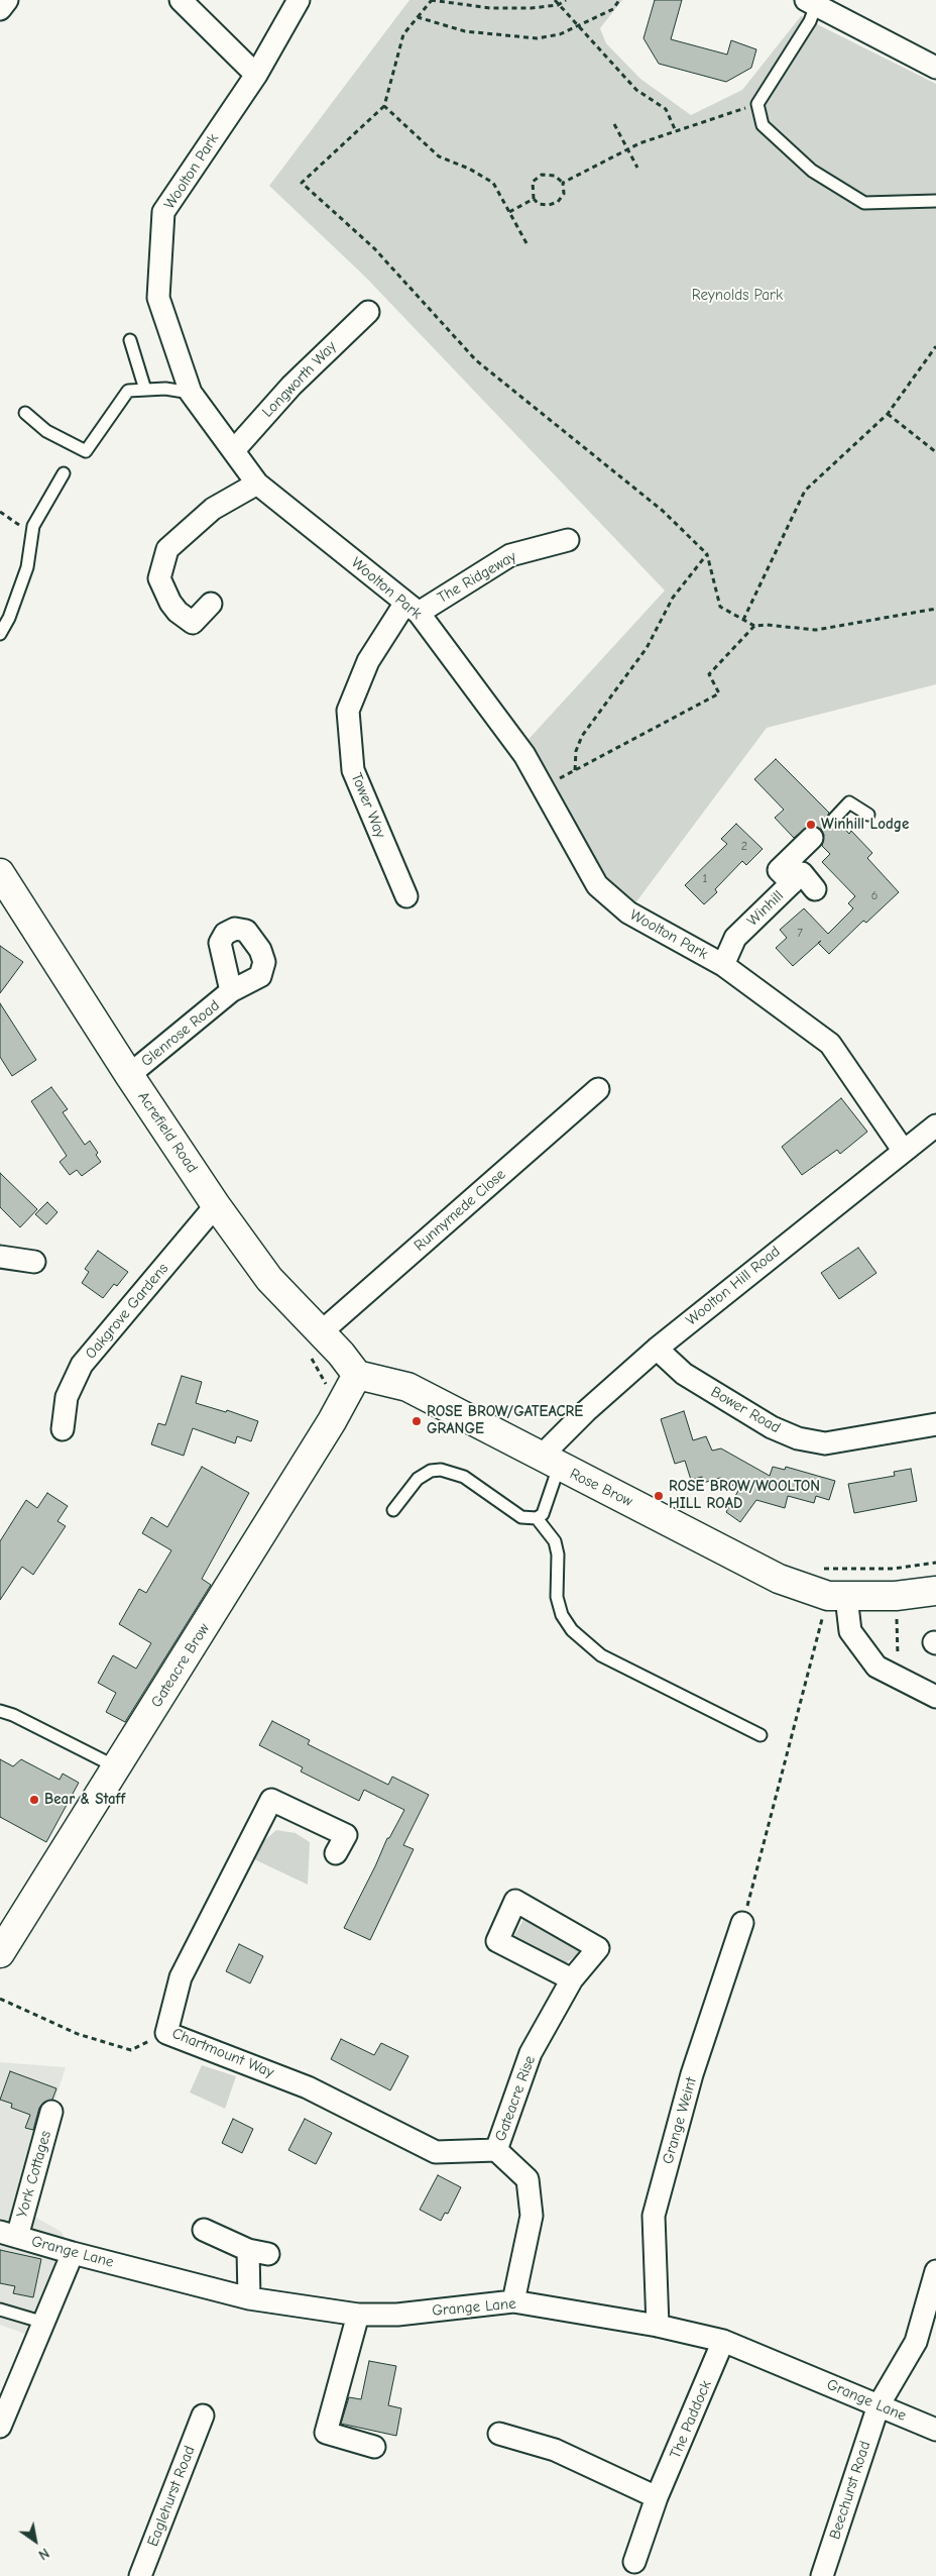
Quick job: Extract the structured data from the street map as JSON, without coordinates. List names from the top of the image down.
{
  "streets": {
    "main road": ["Acrefield Road", "Rose Brow", "Gateacre Brow"],
    "street": [
      "Woolton Park",
      "Longworth Way",
      "The Ridgeway",
      "Tower Way",
      "Winhill",
      "Glenrose Road",
      "Runnymede Close",
      "Woolton Hill Road",
      "Oakgrove Gardens",
      "Bower Road",
      "Chartmount Way",
      "Gateacre Rise",
      "Grange Weint",
      "York Cottages",
      "Grange Lane",
      "The Paddock",
      "Beechurst Road",
      "Eaglehurst Road"
    ]
  },
  "crossings": [
    ["Woolton Park", "Longworth Way"],
    ["Woolton Park", "The Ridgeway"],
    ["Woolton Park", "Tower Way"],
    ["Woolton Park", "Winhill"],
    ["Woolton Park", "Woolton Hill Road"],
    ["The Ridgeway", "Tower Way"],
    ["Glenrose Road", "Acrefield Road"],
    ["Acrefield Road", "Runnymede Close"],
    ["Acrefield Road", "Oakgrove Gardens"],
    ["Acrefield Road", "Rose Brow"],
    ["Acrefield Road", "Gateacre Brow"],
    ["Woolton Hill Road", "Bower Road"],
    ["Woolton Hill Road", "Rose Brow"],
    ["Rose Brow", "Gateacre Brow"],
    ["Chartmount Way", "Gateacre Rise"],
    ["Gateacre Rise", "Grange Lane"],
    ["Grange Weint", "Grange Lane"],
    ["York Cottages", "Grange Lane"],
    ["Grange Lane", "The Paddock"],
    ["Grange Lane", "Beechurst Road"]
  ],
  "parks": ["Reynolds Park"],
  "places": [
    "Winhill Lodge",
    "ROSE BROW/GATEACRE GRANGE",
    "ROSE BROW/WOOLTON HILL ROAD",
    "Bear & Staff"
  ],
  "house_numbers": [
    "2",
    "1",
    "6",
    "7"
  ],
  "north": "bottom right"
}
